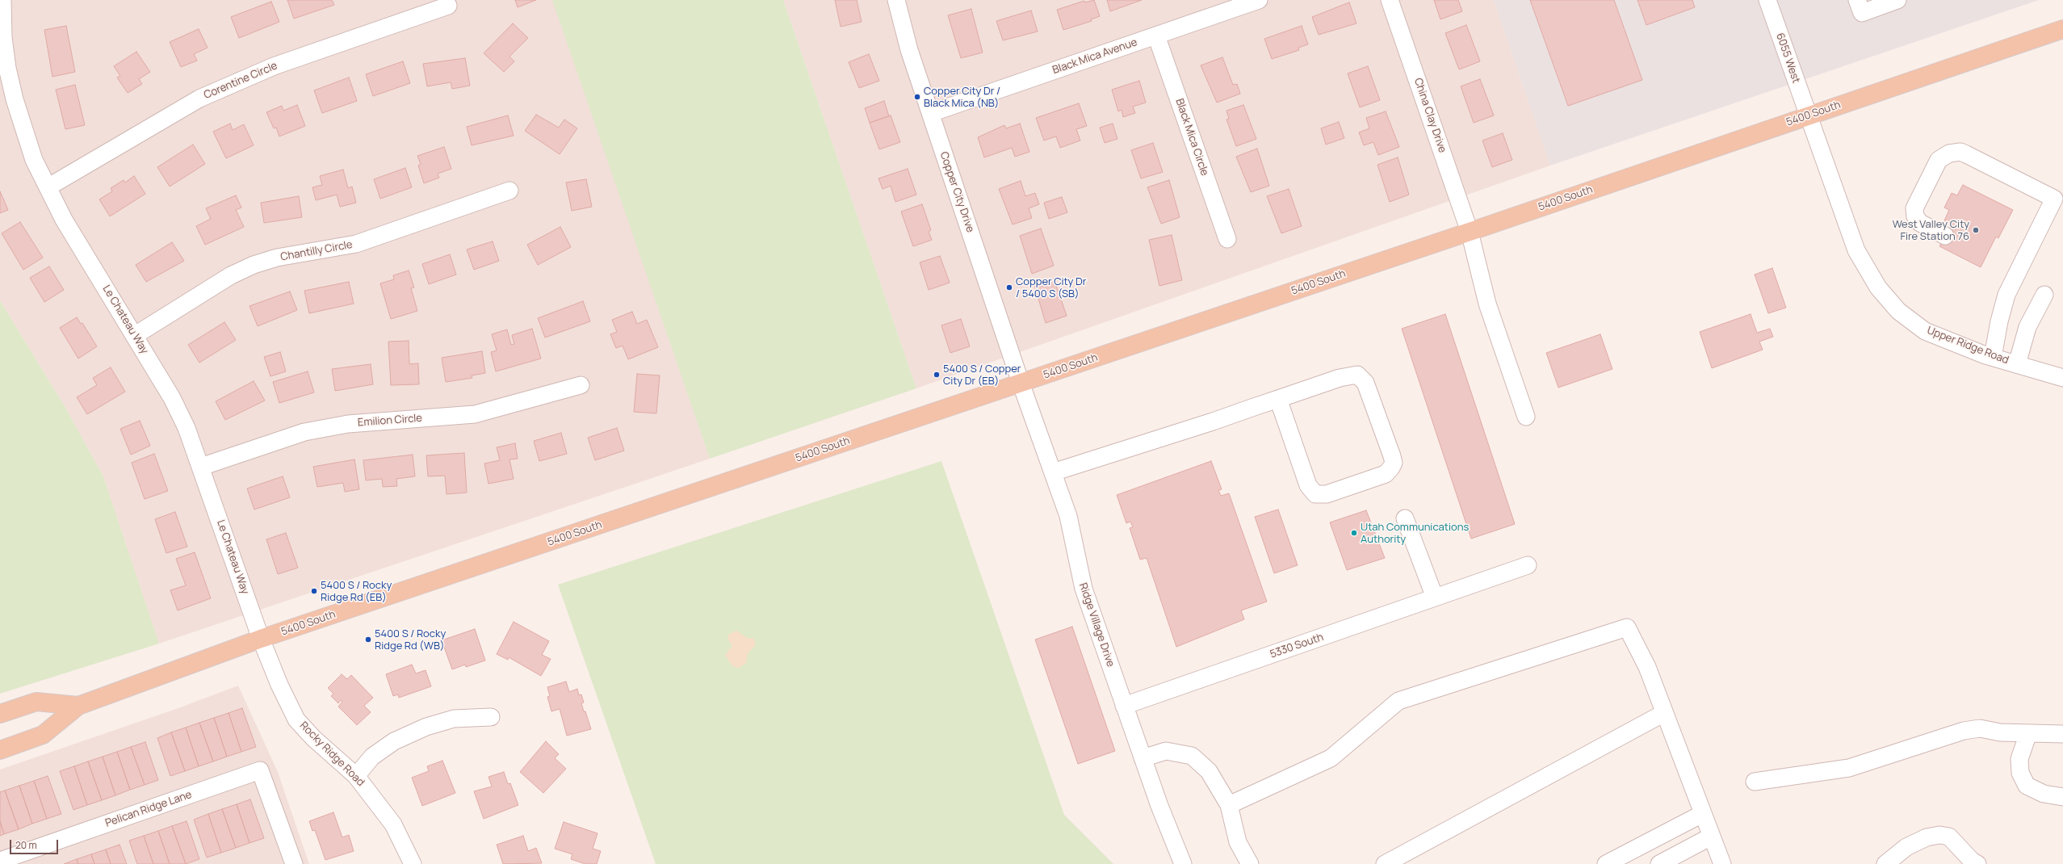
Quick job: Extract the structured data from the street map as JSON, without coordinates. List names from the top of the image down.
{
  "streets": {
    "main road": ["5400 South"],
    "street": [
      "Black Mica Avenue",
      "6055 West",
      "Corentine Circle",
      "China Clay Drive",
      "Black Mica Circle",
      "Copper City Drive",
      "Chantilly Circle",
      "Le Chateau Way",
      "Upper Ridge Road",
      "Emilion Circle",
      "Ridge Village Drive",
      "5330 South",
      "Rocky Ridge Road",
      "Pelican Ridge Lane"
    ]
  },
  "crossings": [
    ["Black Mica Avenue", "Black Mica Circle"],
    ["Black Mica Avenue", "Copper City Drive"],
    ["6055 West", "5400 South"],
    ["6055 West", "Upper Ridge Road"],
    ["Corentine Circle", "Le Chateau Way"],
    ["5400 South", "China Clay Drive"],
    ["5400 South", "Copper City Drive"],
    ["5400 South", "Le Chateau Way"],
    ["5400 South", "Upper Ridge Road"],
    ["5400 South", "Ridge Village Drive"],
    ["5400 South", "Rocky Ridge Road"],
    ["Copper City Drive", "Ridge Village Drive"],
    ["Chantilly Circle", "Le Chateau Way"],
    ["Le Chateau Way", "Emilion Circle"],
    ["Le Chateau Way", "Rocky Ridge Road"],
    ["Ridge Village Drive", "5330 South"]
  ],
  "places": [
    "Copper City Dr / Black Mica (NB)",
    "West Valley City Fire Station 76",
    "Copper City Dr / 5400 S (SB)",
    "5400 S / Copper City Dr (EB)",
    "Utah Communications Authority",
    "5400 S / Rocky Ridge Rd (EB)",
    "5400 S / Rocky Ridge Rd (WB)"
  ],
  "scale_bar": "20 m"
}
